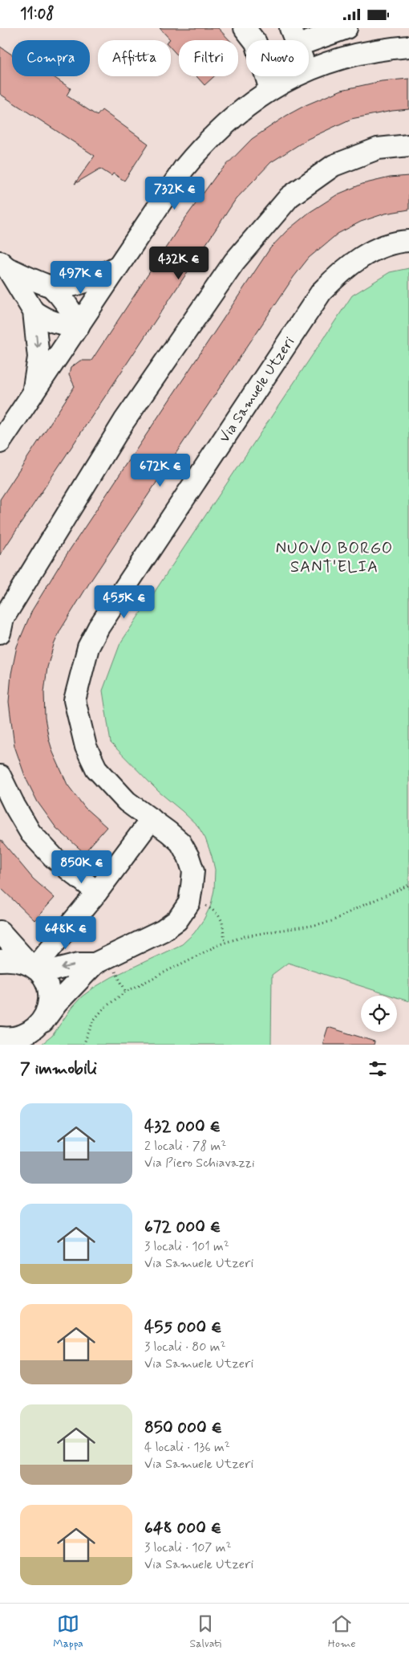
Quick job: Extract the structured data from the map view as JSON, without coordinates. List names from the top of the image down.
{
  "streets": {
    "street": ["Via Samuele Utzeri"]
  },
  "districts": ["NUOVO BORGO SANT'ELIA"],
  "page": {
    "status": "11:08",
    "chip": [
      "Compra",
      "Affitta",
      "Filtri",
      "Nuovo"
    ],
    "price": [
      "732K €",
      "432K €",
      "497K €",
      "672K €",
      "455K €",
      "850K €",
      "648K €"
    ],
    "heading": "7 immobili",
    "list": [
      {
        "name": "432 000 €",
        "note": "2 locali · 78 m² · Via Piero Schiavazzi"
      },
      {
        "name": "672 000 €",
        "note": "3 locali · 101 m² · Via Samuele Utzeri"
      },
      {
        "name": "455 000 €",
        "note": "3 locali · 80 m² · Via Samuele Utzeri"
      },
      {
        "name": "850 000 €",
        "note": "4 locali · 136 m² · Via Samuele Utzeri"
      },
      {
        "name": "648 000 €",
        "note": "3 locali · 107 m² · Via Samuele Utzeri"
      }
    ],
    "tabs": ["Mappa", "Salvati", "Home"]
  }
}
